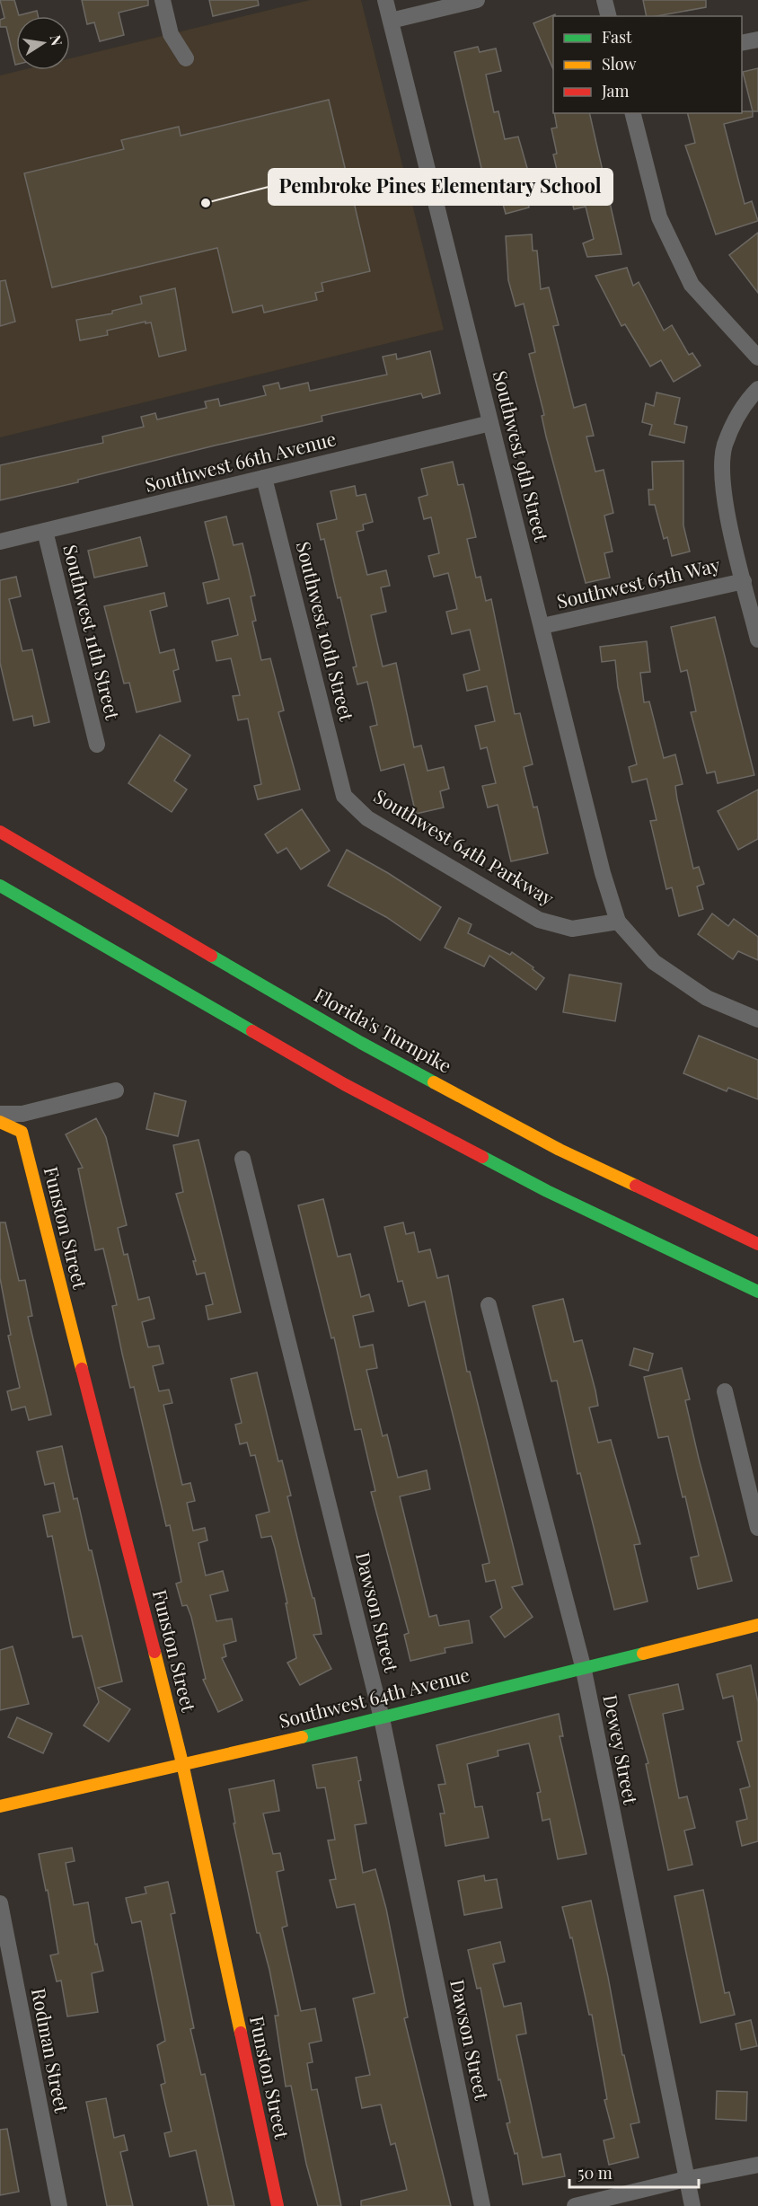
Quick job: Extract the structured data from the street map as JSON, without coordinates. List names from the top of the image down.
{
  "streets": {
    "main road": ["Florida's Turnpike", "Funston Street", "Southwest 64th Avenue"],
    "street": [
      "Southwest 9th Street",
      "Southwest 66th Avenue",
      "Southwest 65th Way",
      "Southwest 10th Street",
      "Southwest 11th Street",
      "Southwest 64th Parkway",
      "Dawson Street",
      "Dewey Street",
      "Rodman Street"
    ]
  },
  "crossings": [
    ["Southwest 9th Street", "Southwest 66th Avenue"],
    ["Southwest 9th Street", "Southwest 65th Way"],
    ["Southwest 9th Street", "Southwest 64th Parkway"],
    ["Southwest 66th Avenue", "Southwest 10th Street"],
    ["Southwest 66th Avenue", "Southwest 11th Street"],
    ["Southwest 10th Street", "Southwest 64th Parkway"],
    ["Funston Street", "Southwest 64th Avenue"],
    ["Dawson Street", "Southwest 64th Avenue"],
    ["Southwest 64th Avenue", "Dewey Street"]
  ],
  "places": ["Pembroke Pines Elementary School"],
  "legend": ["Fast", "Slow", "Jam"],
  "scale_bar": "50 m",
  "north": "right"
}
